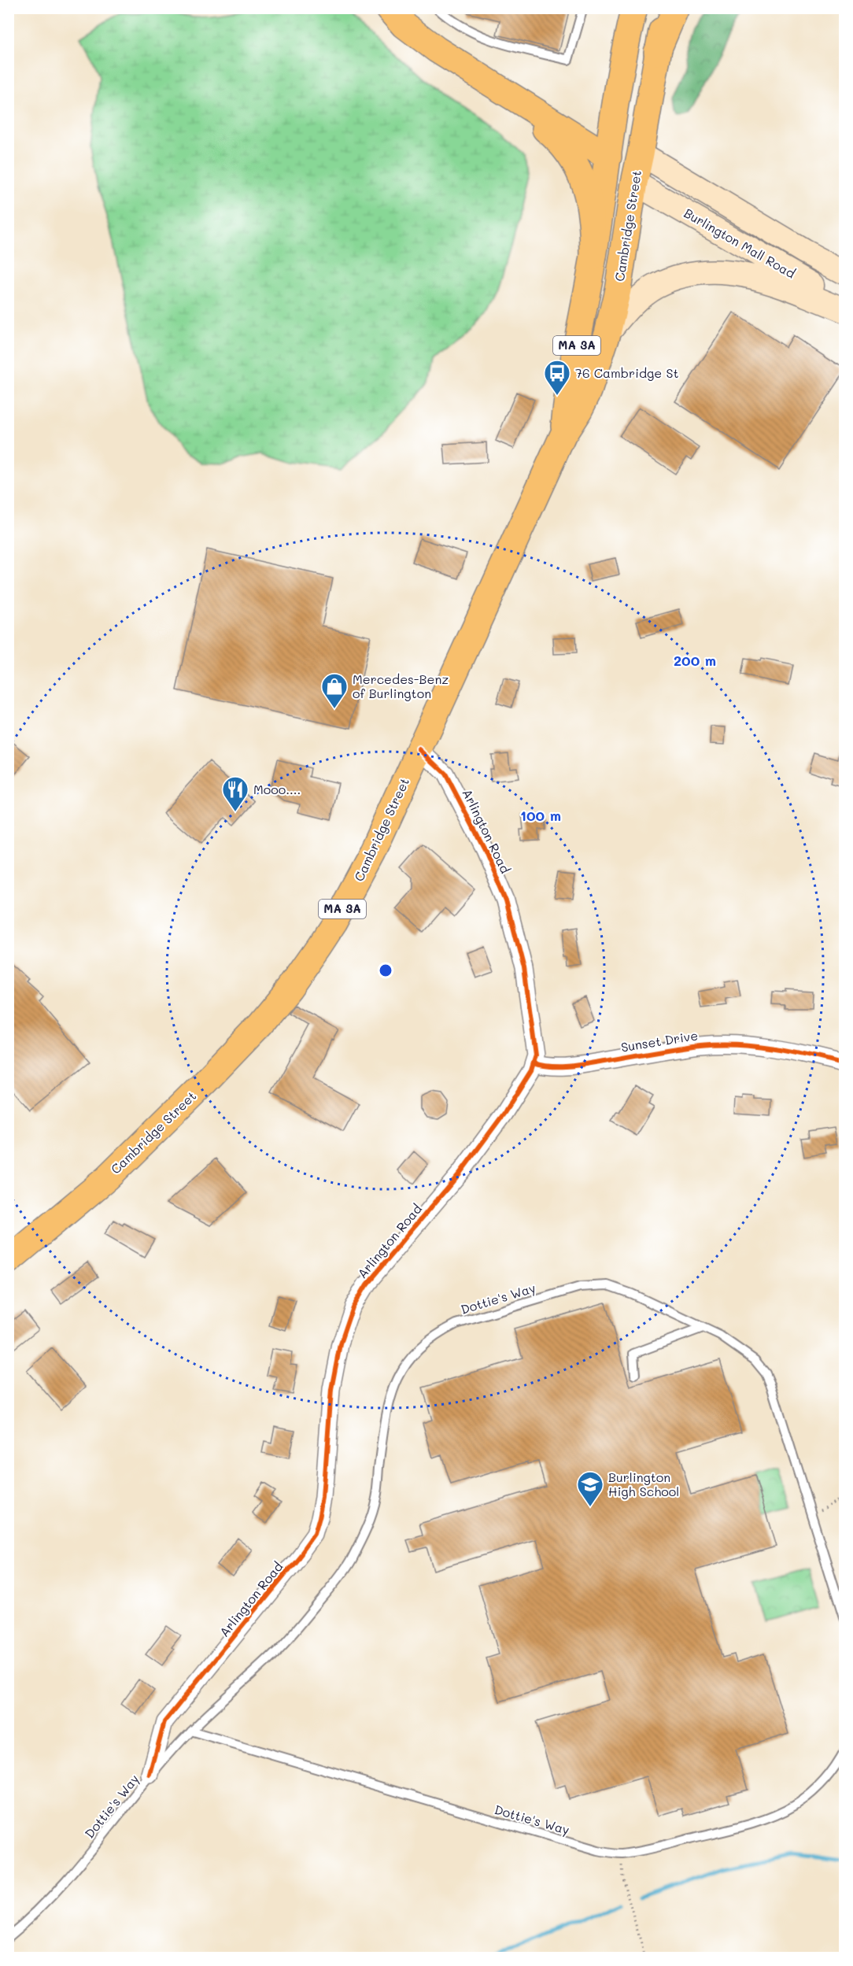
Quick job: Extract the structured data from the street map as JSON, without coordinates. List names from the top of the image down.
{
  "streets": {
    "main road": ["Cambridge Street", "Burlington Mall Road", "MA 3A"],
    "street": ["Arlington Road", "Sunset Drive"],
    "lane": ["Dottie's Way"]
  },
  "crossings": [
    ["Cambridge Street", "Burlington Mall Road"],
    ["Cambridge Street", "Arlington Road"],
    ["Arlington Road", "Sunset Drive"],
    ["Arlington Road", "Dottie's Way"]
  ],
  "places": {
    "bus stop": ["76 Cambridge St"],
    "shop": ["Mercedes-Benz of Burlington"],
    "restaurant": ["Mooo...."],
    "school or university": ["Burlington High School"]
  },
  "rings": ["200 m", "100 m"]
}
